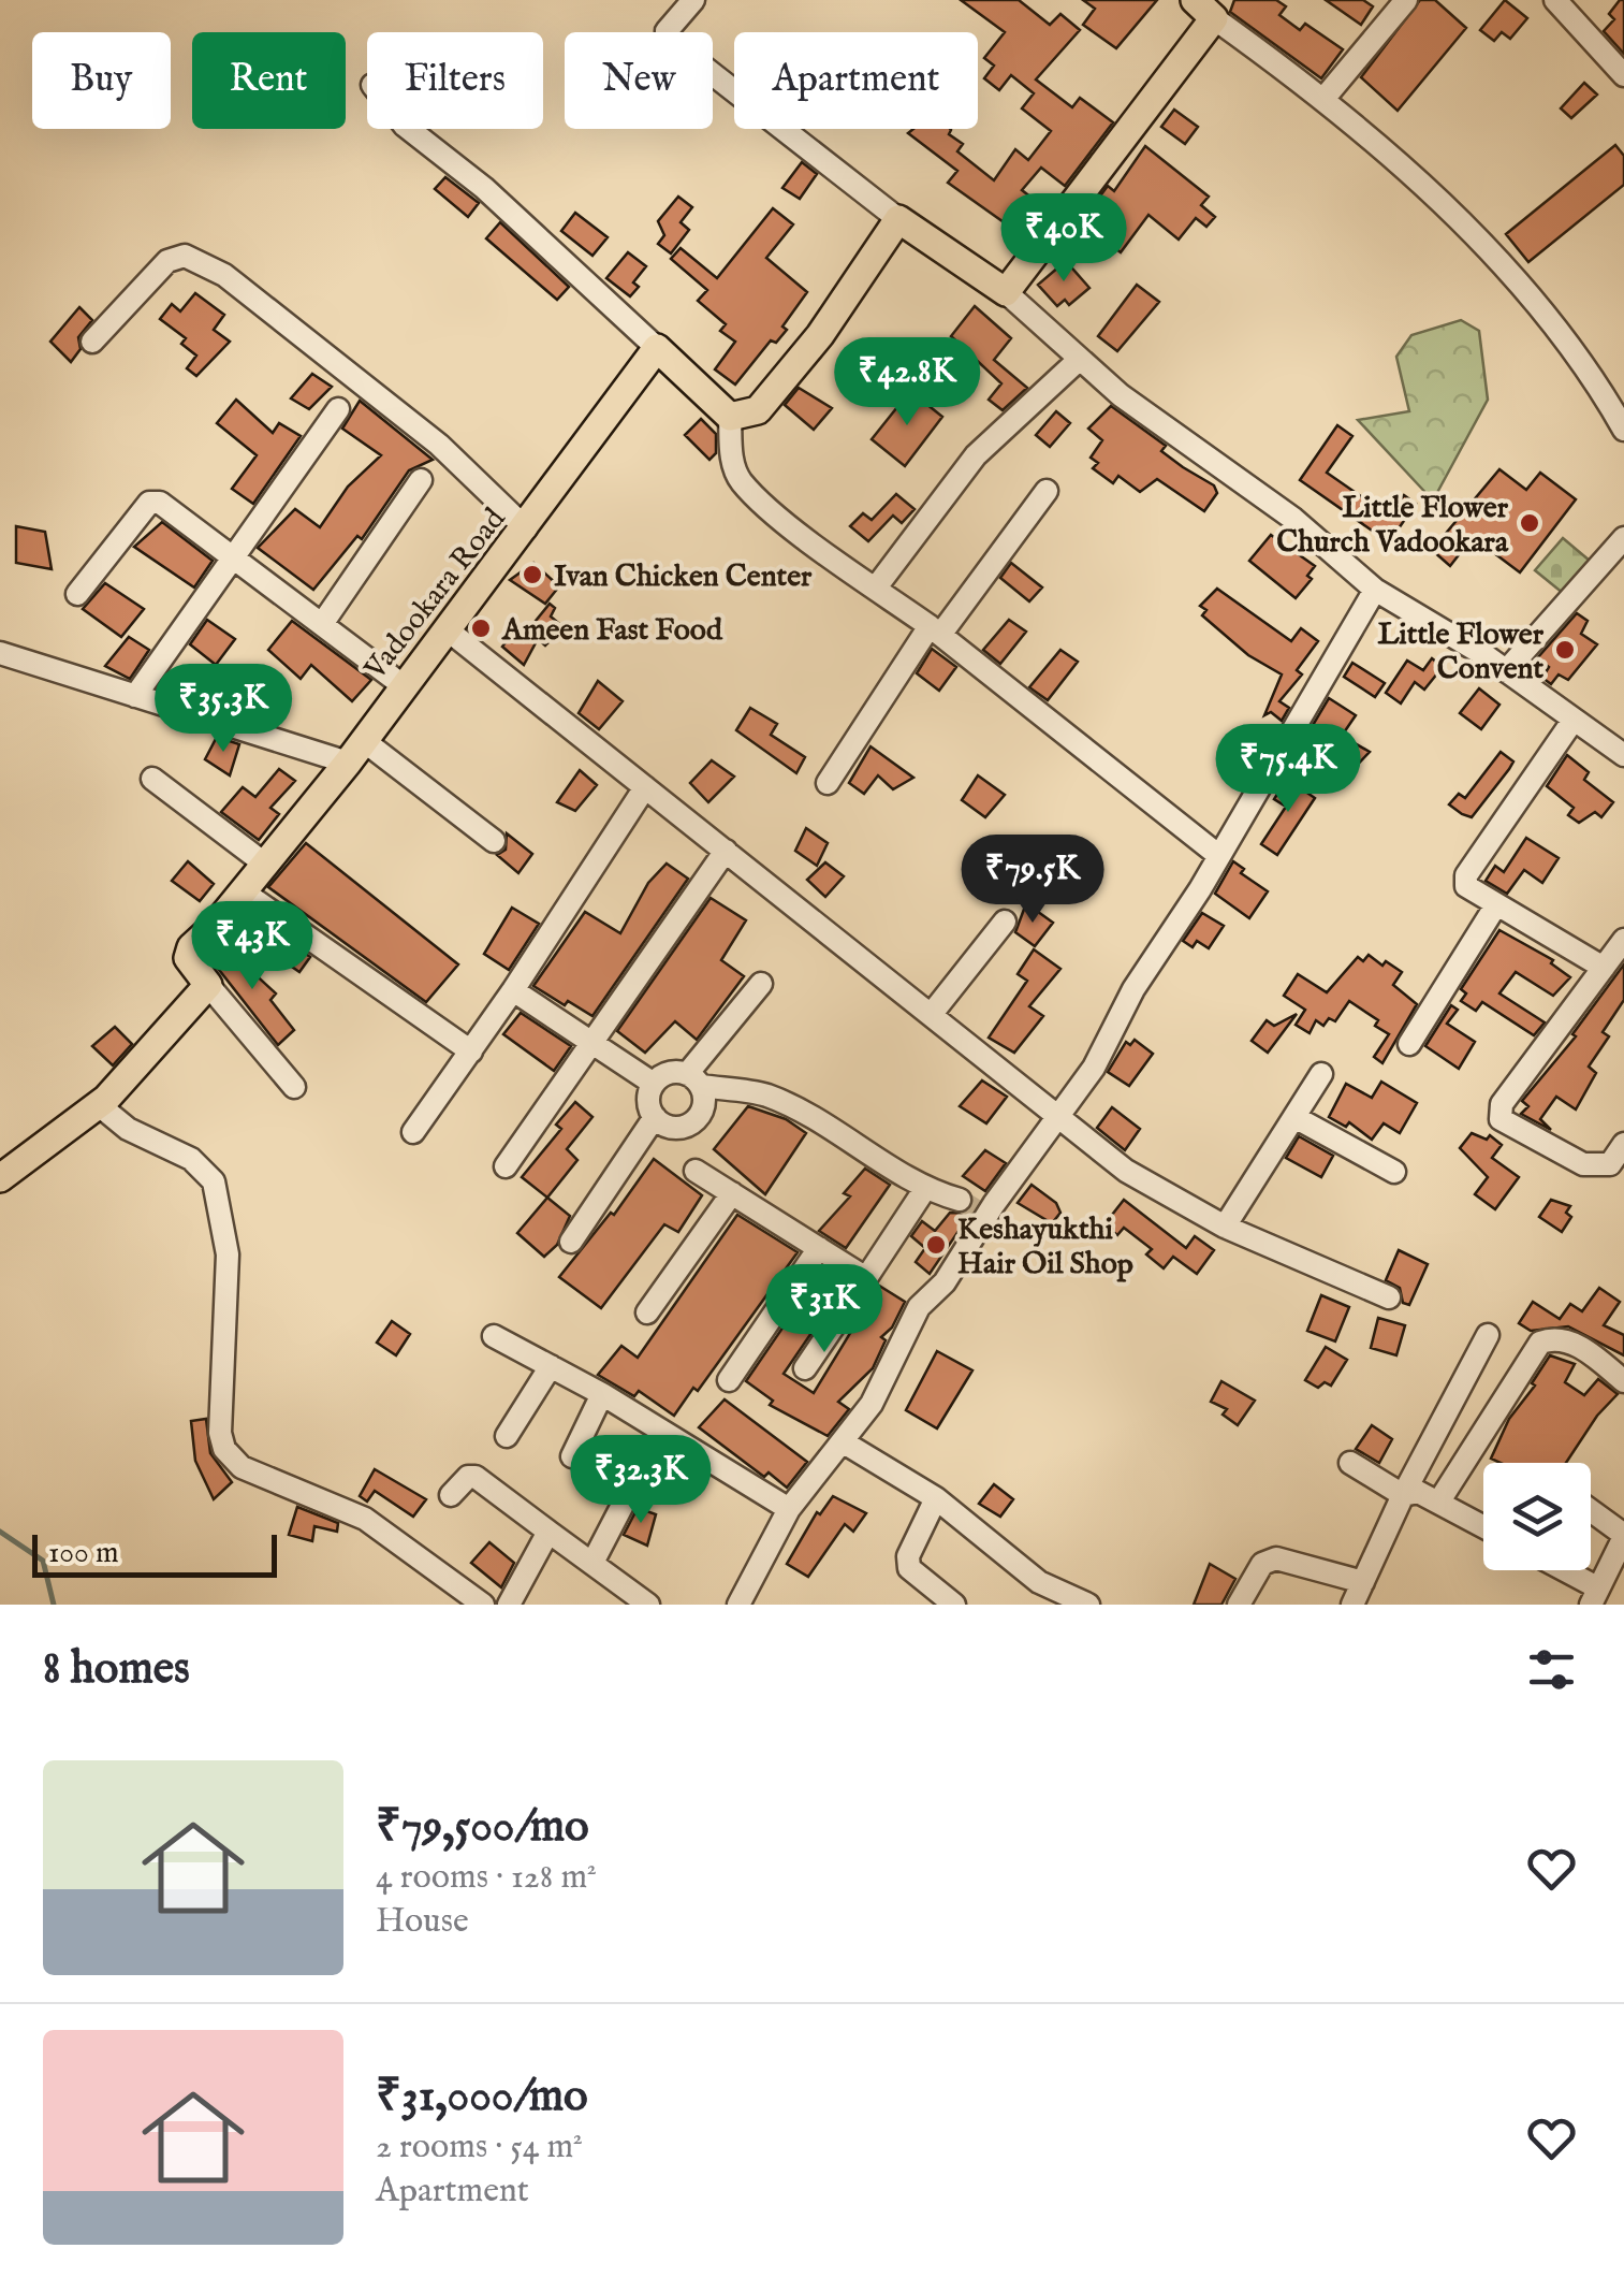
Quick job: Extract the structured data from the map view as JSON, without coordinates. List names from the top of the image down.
{
  "streets": {
    "main road": ["Vadookara Road"]
  },
  "places": [
    "Little Flower Church Vadookara",
    "Ivan Chicken Center",
    "Ameen Fast Food",
    "Little Flower Convent",
    "Keshayukthi Hair Oil Shop"
  ],
  "scale_bar": "100 m",
  "page": {
    "chip": [
      "Buy",
      "Rent",
      "Filters",
      "New",
      "Apartment"
    ],
    "price": [
      "₹40K",
      "₹42.8K",
      "₹35.3K",
      "₹75.4K",
      "₹79.5K",
      "₹43K",
      "₹31K",
      "₹32.3K"
    ],
    "scale": "100 m",
    "heading": "8 homes",
    "list": [
      {
        "name": "₹79,500/mo",
        "note": "4 rooms · 128 m² · House"
      },
      {
        "name": "₹31,000/mo",
        "note": "2 rooms · 54 m² · Apartment"
      }
    ]
  }
}
